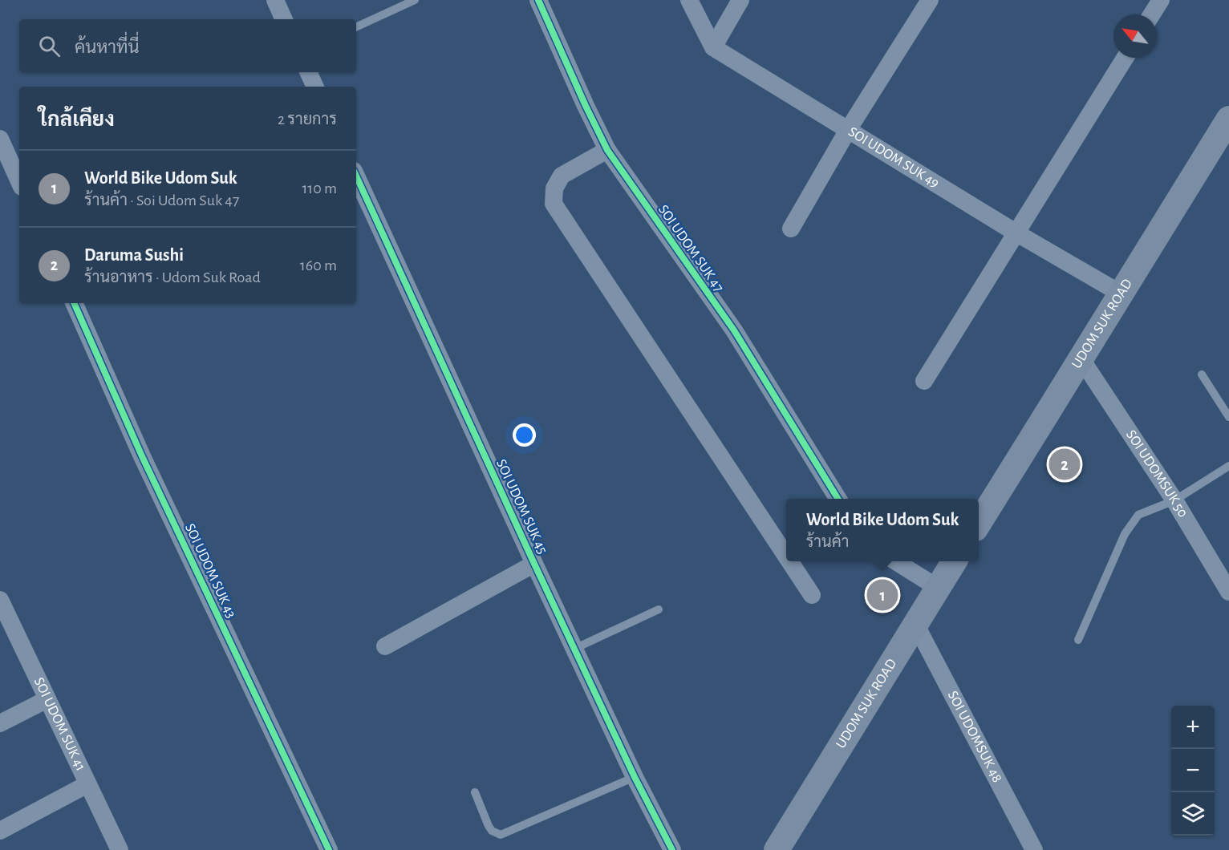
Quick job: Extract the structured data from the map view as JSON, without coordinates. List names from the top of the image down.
{
  "streets": {
    "main road": ["UDOM SUK ROAD"],
    "street": [
      "SOI UDOM SUK 49",
      "SOI UDOM SUK 47",
      "SOI UDOMSUK 50",
      "SOI UDOM SUK 45",
      "SOI UDOM SUK 43",
      "SOI UDOM SUK 41",
      "SOI UDOMSUK 48"
    ]
  },
  "crossings": [
    ["SOI UDOM SUK 49", "UDOM SUK ROAD"],
    ["UDOM SUK ROAD", "SOI UDOMSUK 50"],
    ["UDOM SUK ROAD", "SOI UDOMSUK 48"]
  ],
  "north": "top left",
  "page": {
    "search": "ค้นหาที่นี่",
    "heading": ["ใกล้เคียง", "2 รายการ"],
    "list": [
      {
        "mark": "1",
        "name": "World Bike Udom Suk",
        "note": "ร้านค้า · Soi Udom Suk 47",
        "value": "110 m"
      },
      {
        "mark": "2",
        "name": "Daruma Sushi",
        "note": "ร้านอาหาร · Udom Suk Road",
        "value": "160 m"
      }
    ],
    "pins": ["2", "1"],
    "popup": ["World Bike Udom Suk", "ร้านค้า"],
    "map_buttons": ["+", "−"]
  }
}
